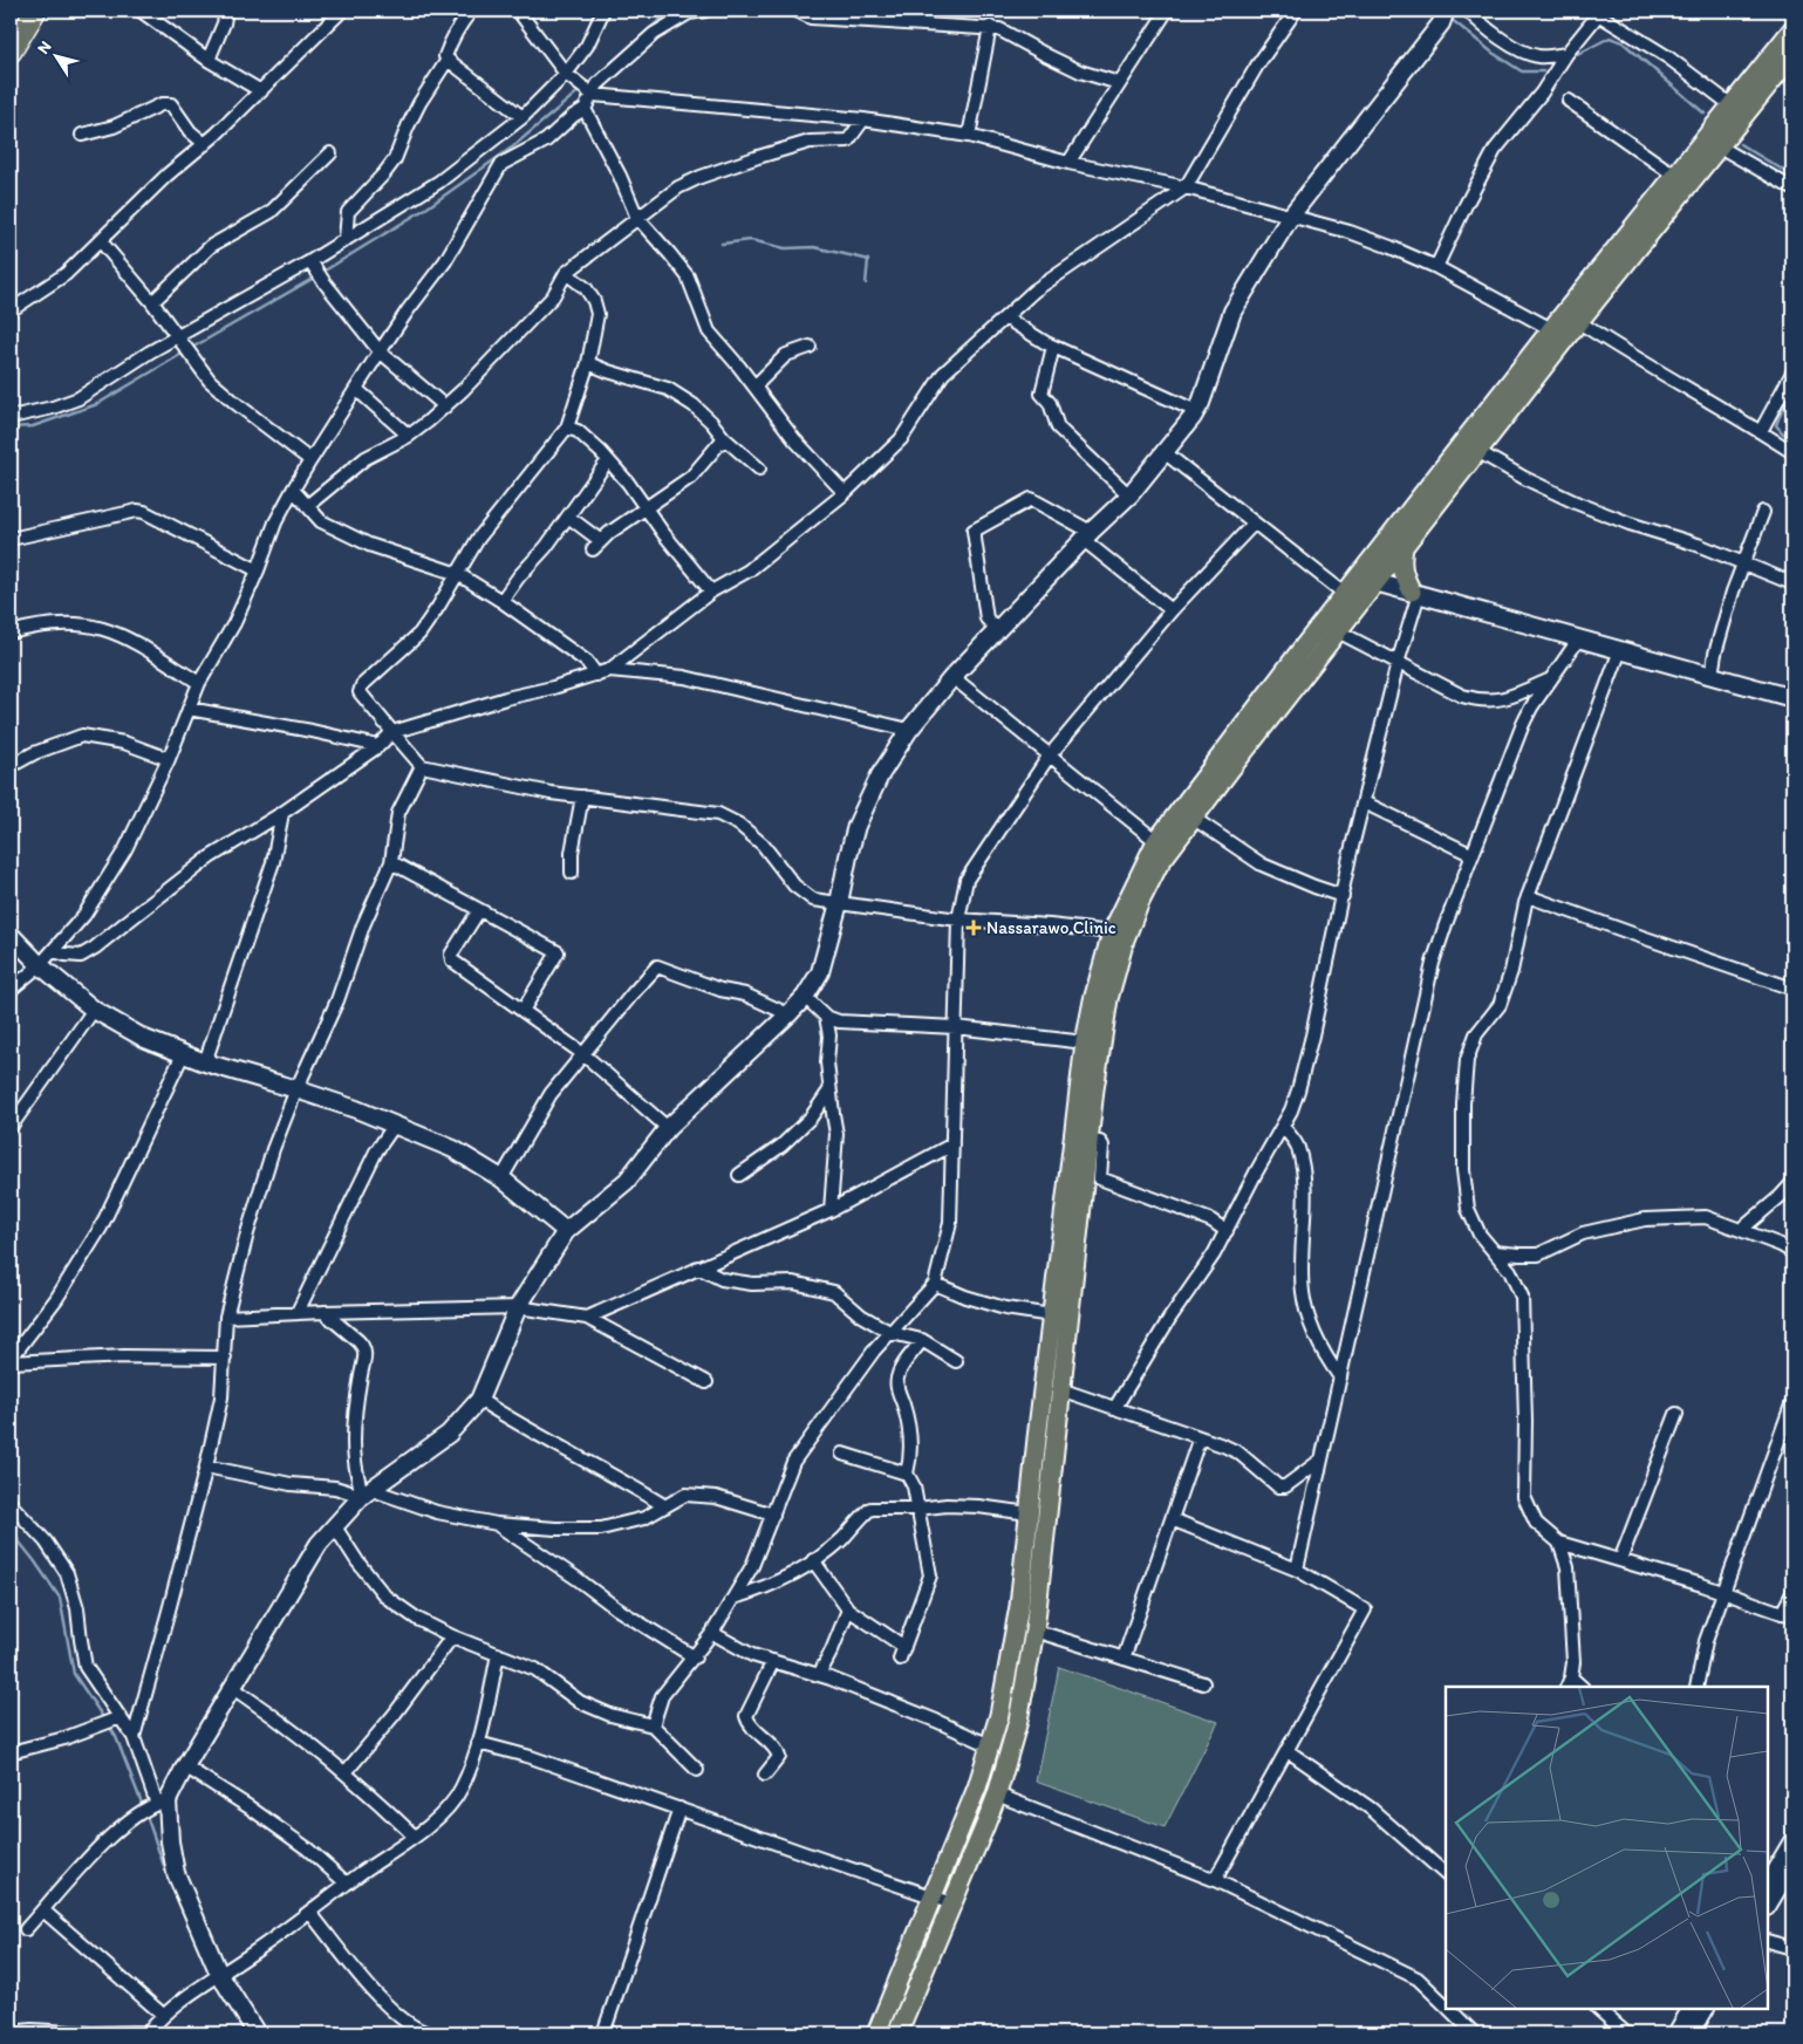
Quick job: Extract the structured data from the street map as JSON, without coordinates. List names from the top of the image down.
{
  "places": {
    "health": ["Nassarawo Clinic"]
  },
  "north": "top left"
}
